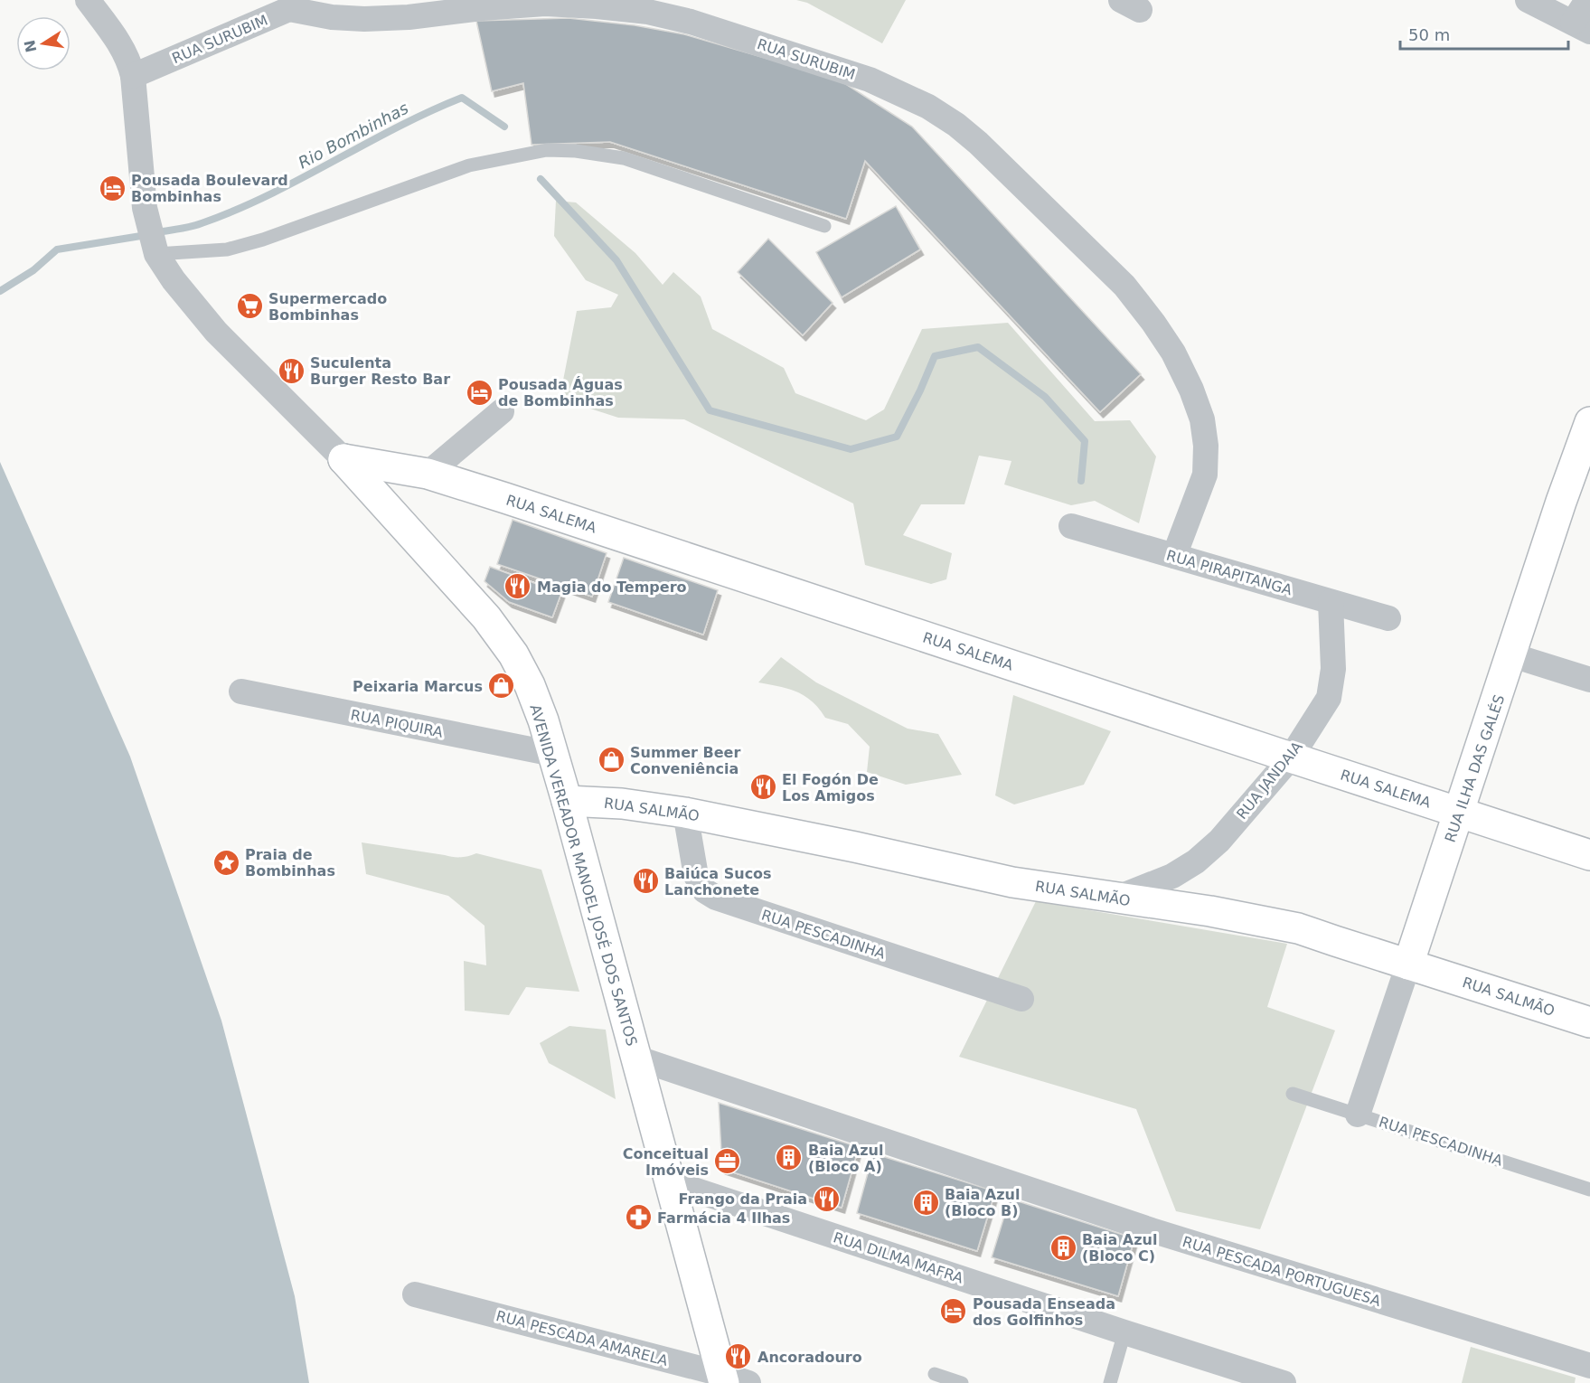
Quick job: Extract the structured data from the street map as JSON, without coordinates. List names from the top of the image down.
{
  "streets": {
    "main road": [
      "RUA SALEMA",
      "RUA ILHA DAS GALÉS",
      "RUA SALMÃO",
      "AVENIDA VEREADOR MANOEL JOSÉ DOS SANTOS"
    ],
    "street": [
      "RUA SURUBIM",
      "RUA PIRAPITANGA",
      "RUA PIQUIRA",
      "RUA JANDAIA",
      "RUA PESCADINHA",
      "RUA DILMA MAFRA",
      "RUA PESCADA PORTUGUESA",
      "RUA PESCADA AMARELA"
    ]
  },
  "crossings": [
    ["RUA SURUBIM", "RUA PIRAPITANGA"],
    ["RUA SURUBIM", "AVENIDA VEREADOR MANOEL JOSÉ DOS SANTOS"],
    ["RUA SALEMA", "RUA ILHA DAS GALÉS"],
    ["RUA SALEMA", "RUA JANDAIA"],
    ["RUA SALEMA", "AVENIDA VEREADOR MANOEL JOSÉ DOS SANTOS"],
    ["RUA PIRAPITANGA", "RUA JANDAIA"],
    ["RUA PIQUIRA", "AVENIDA VEREADOR MANOEL JOSÉ DOS SANTOS"],
    ["RUA ILHA DAS GALÉS", "RUA SALMÃO"],
    ["RUA ILHA DAS GALÉS", "RUA PESCADINHA"],
    ["RUA JANDAIA", "RUA SALMÃO"],
    ["RUA SALMÃO", "AVENIDA VEREADOR MANOEL JOSÉ DOS SANTOS"],
    ["RUA SALMÃO", "RUA PESCADINHA"],
    ["AVENIDA VEREADOR MANOEL JOSÉ DOS SANTOS", "RUA DILMA MAFRA"],
    ["AVENIDA VEREADOR MANOEL JOSÉ DOS SANTOS", "RUA PESCADA PORTUGUESA"],
    ["AVENIDA VEREADOR MANOEL JOSÉ DOS SANTOS", "RUA PESCADA AMARELA"]
  ],
  "water": ["Rio Bombinhas"],
  "places": {
    "hotel": ["Pousada Boulevard Bombinhas", "Pousada Águas de Bombinhas", "Pousada Enseada dos Golfinhos"],
    "supermarket": ["Supermercado Bombinhas"],
    "restaurant": [
      "Suculenta Burger Resto Bar",
      "Magia do Tempero",
      "El Fogón De Los Amigos",
      "Baiúca Sucos Lanchonete",
      "Frango da Praia",
      "Ancoradouro"
    ],
    "shop": ["Peixaria Marcus", "Summer Beer Conveniência"],
    "place": ["Praia de Bombinhas"],
    "building": ["Baia Azul (Bloco A)", "Baia Azul (Bloco B)", "Baia Azul (Bloco C)"],
    "office": ["Conceitual Imóveis"],
    "pharmacy": ["Farmácia 4 Ilhas"]
  },
  "scale_bar": "50 m",
  "north": "left"
}
